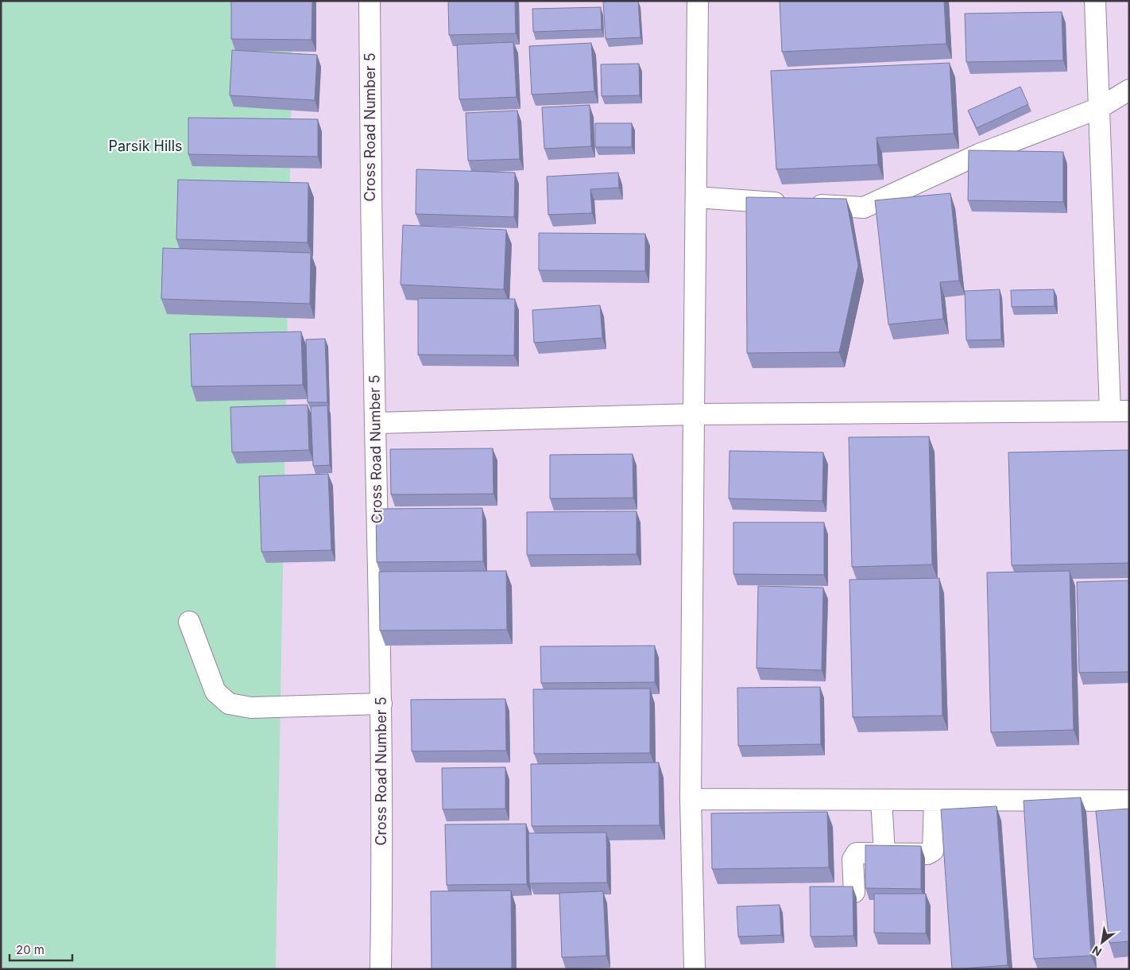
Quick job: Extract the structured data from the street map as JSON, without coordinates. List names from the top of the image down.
{
  "streets": {
    "street": ["Cross Road Number 5"]
  },
  "parks": ["Parsik Hills"],
  "scale_bar": "20 m",
  "north": "bottom left"
}
